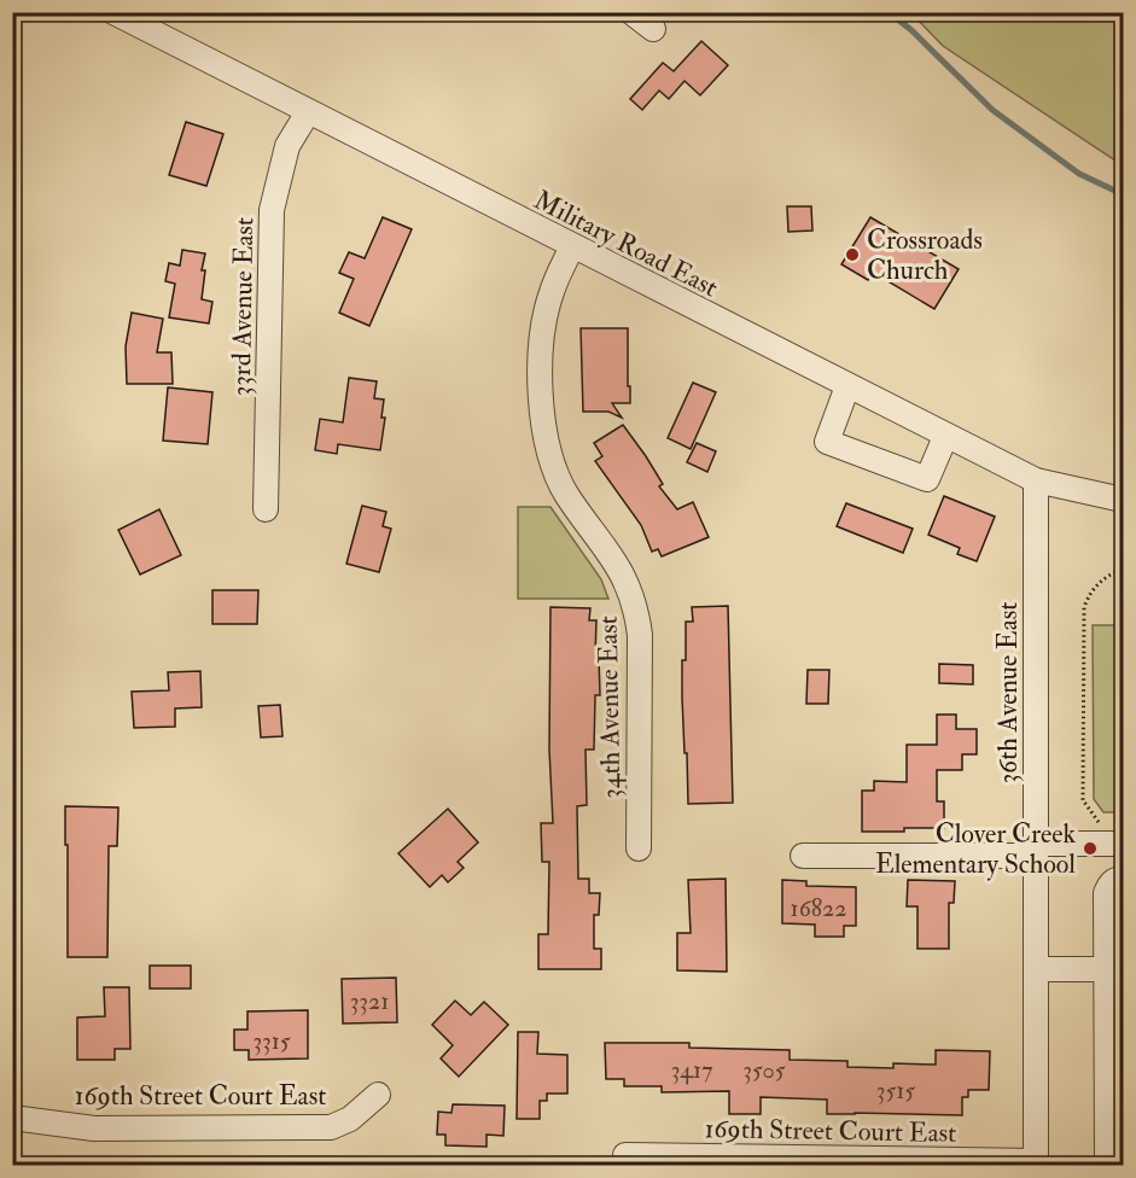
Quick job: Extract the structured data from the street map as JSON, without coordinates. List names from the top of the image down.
{
  "streets": {
    "street": [
      "Military Road East",
      "33rd Avenue East",
      "36th Avenue East",
      "34th Avenue East",
      "169th Street Court East"
    ]
  },
  "crossings": [
    ["Military Road East", "33rd Avenue East"],
    ["Military Road East", "36th Avenue East"],
    ["Military Road East", "34th Avenue East"],
    ["36th Avenue East", "169th Street Court East"]
  ],
  "places": ["Crossroads Church", "Clover Creek Elementary School"],
  "house_numbers": [
    "16822",
    "3321",
    "3315",
    "3417",
    "3505",
    "3515"
  ]
}
